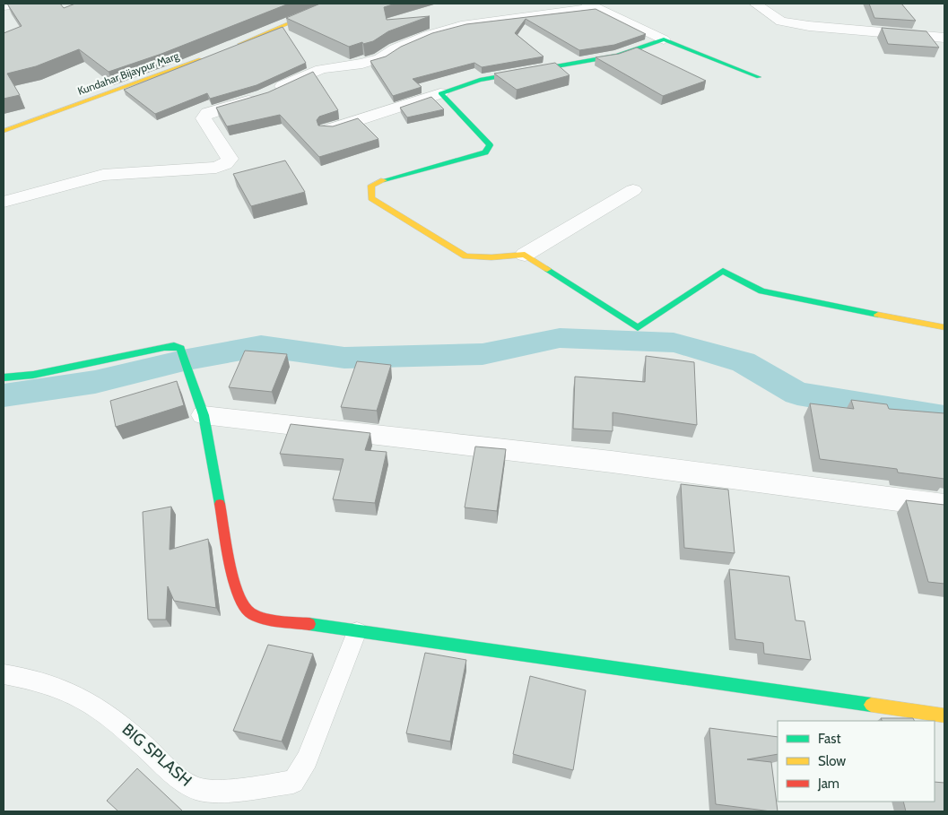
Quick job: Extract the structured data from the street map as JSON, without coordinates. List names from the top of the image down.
{
  "streets": {
    "street": ["Kundahar Bijaypur Marg"],
    "lane": ["BIG SPLASH"]
  },
  "legend": ["Fast", "Slow", "Jam"]
}
